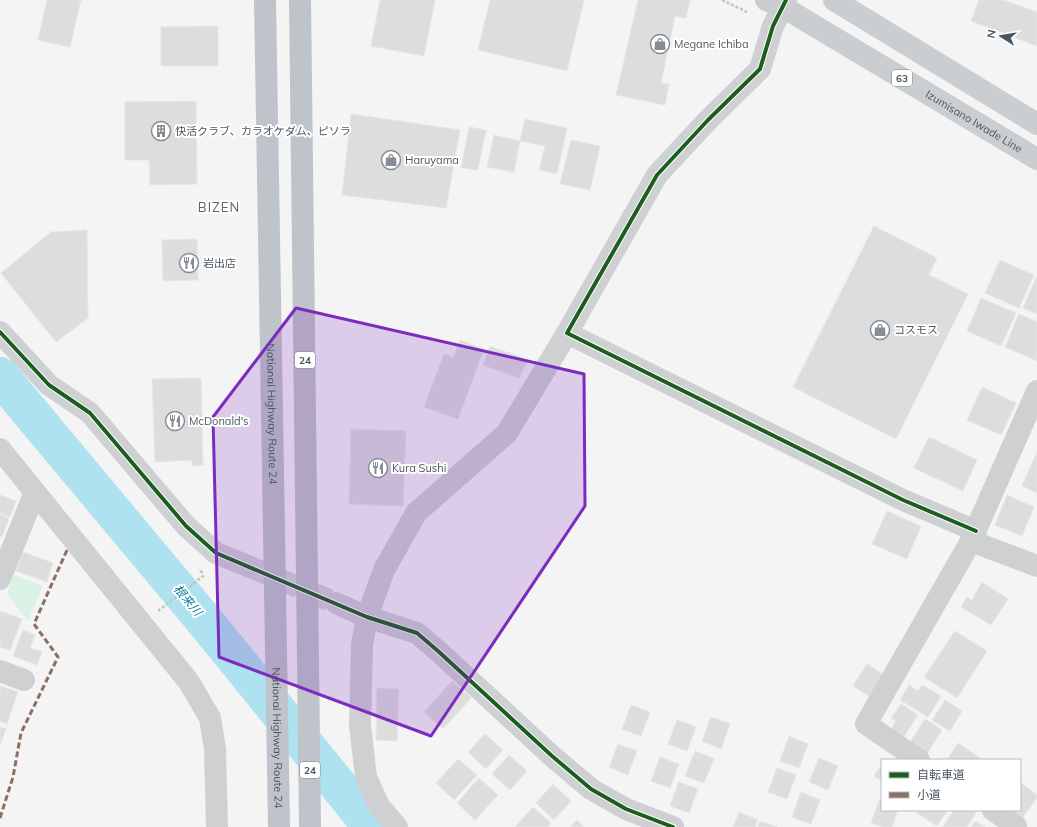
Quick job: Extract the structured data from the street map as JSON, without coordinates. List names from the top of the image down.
{
  "streets": {
    "highway": ["24", "National Highway Route 24"],
    "main road": ["63", "Izumisano Iwade Line"]
  },
  "districts": ["BIZEN"],
  "water": ["根来川"],
  "places": {
    "shop": ["Megane Ichiba", "Haruyama", "コスモス"],
    "building": ["快活クラブ、カラオケダム、ピソラ"],
    "restaurant": ["岩出店", "McDonald's", "Kura Sushi"]
  },
  "legend": ["自転車道", "小道"],
  "north": "left"
}
